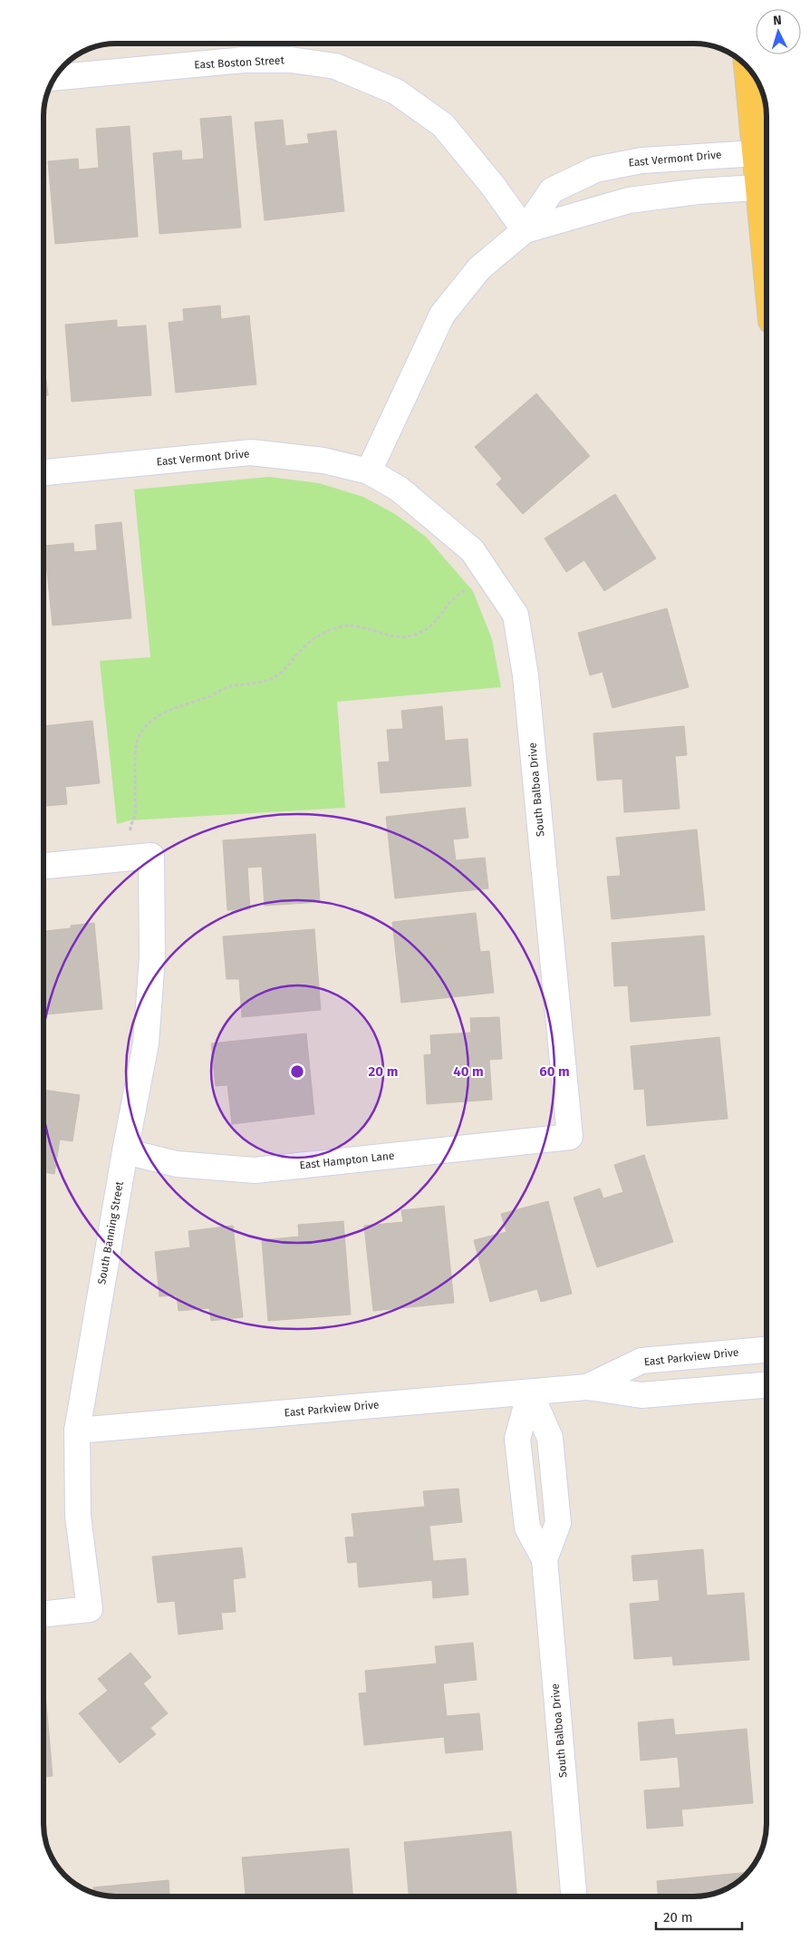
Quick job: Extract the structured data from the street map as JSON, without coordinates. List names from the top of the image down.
{
  "streets": {
    "street": [
      "East Boston Street",
      "East Vermont Drive",
      "South Balboa Drive",
      "East Hampton Lane",
      "South Banning Street",
      "East Parkview Drive"
    ]
  },
  "crossings": [
    ["East Boston Street", "East Vermont Drive"],
    ["East Vermont Drive", "South Balboa Drive"],
    ["South Balboa Drive", "East Hampton Lane"],
    ["South Balboa Drive", "East Parkview Drive"],
    ["East Hampton Lane", "South Banning Street"],
    ["South Banning Street", "East Parkview Drive"]
  ],
  "scale_bar": "20 m",
  "north": "top",
  "rings": ["20 m", "40 m", "60 m"]
}
